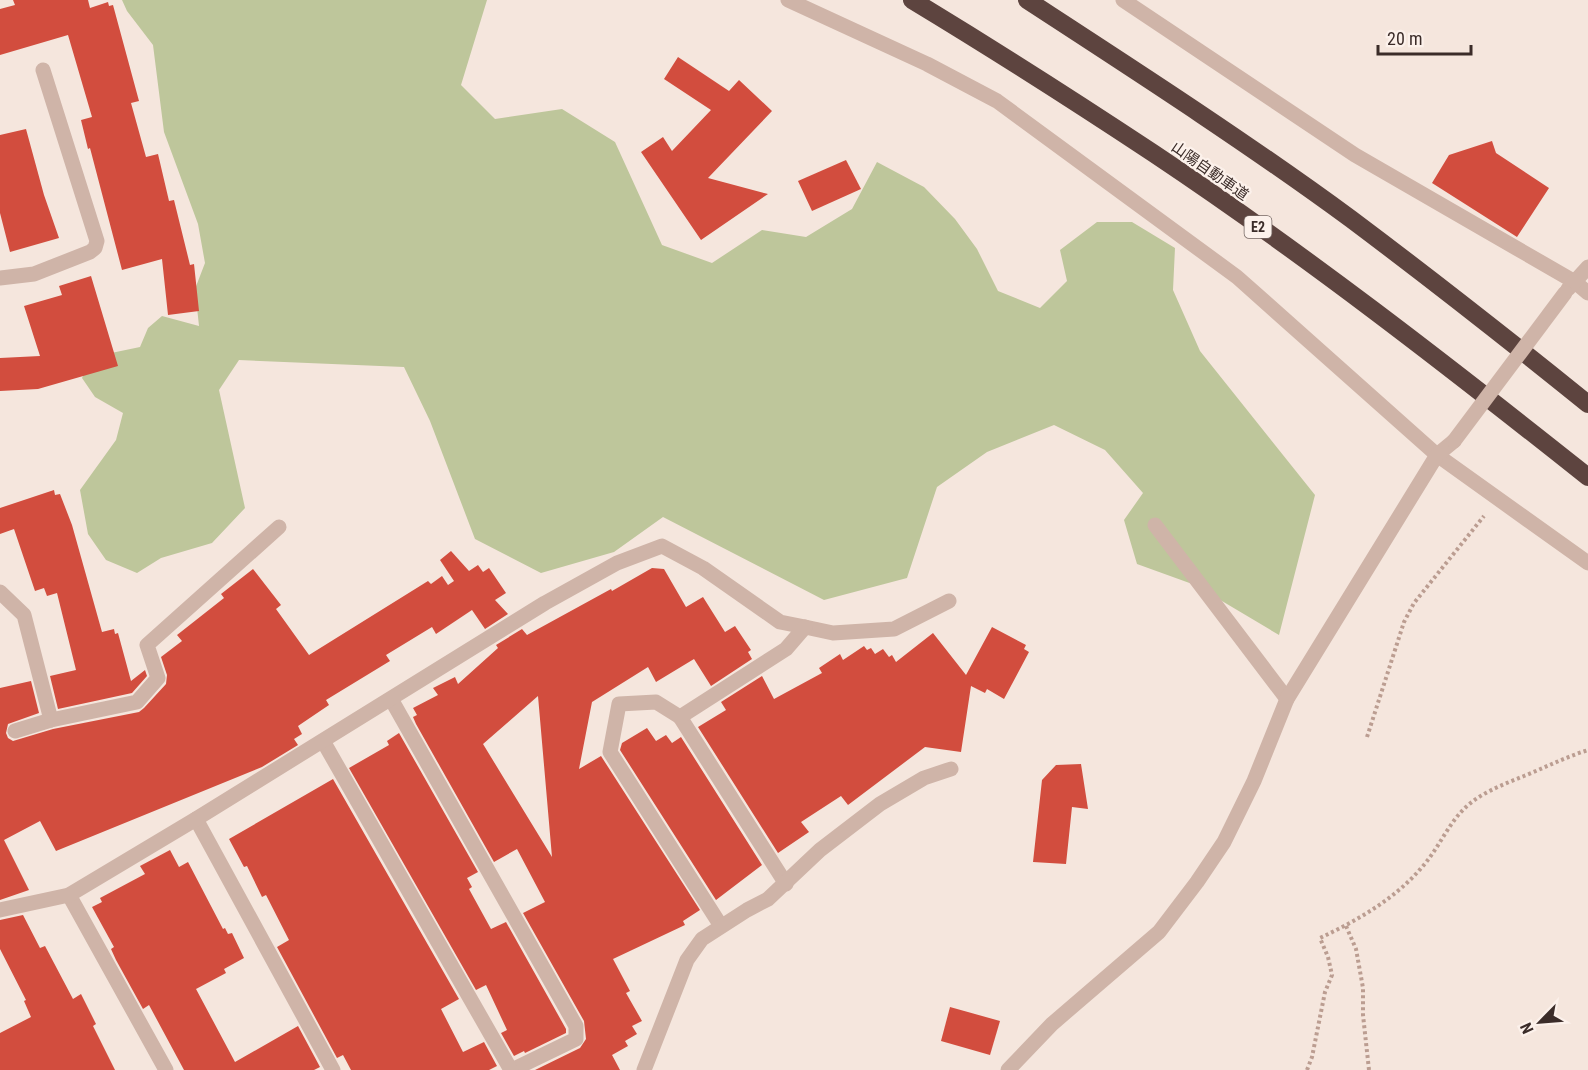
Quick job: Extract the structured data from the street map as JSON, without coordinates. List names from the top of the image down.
{
  "streets": {
    "highway": ["山陽自動車道", "E2"]
  },
  "scale_bar": "20 m",
  "north": "bottom left"
}
